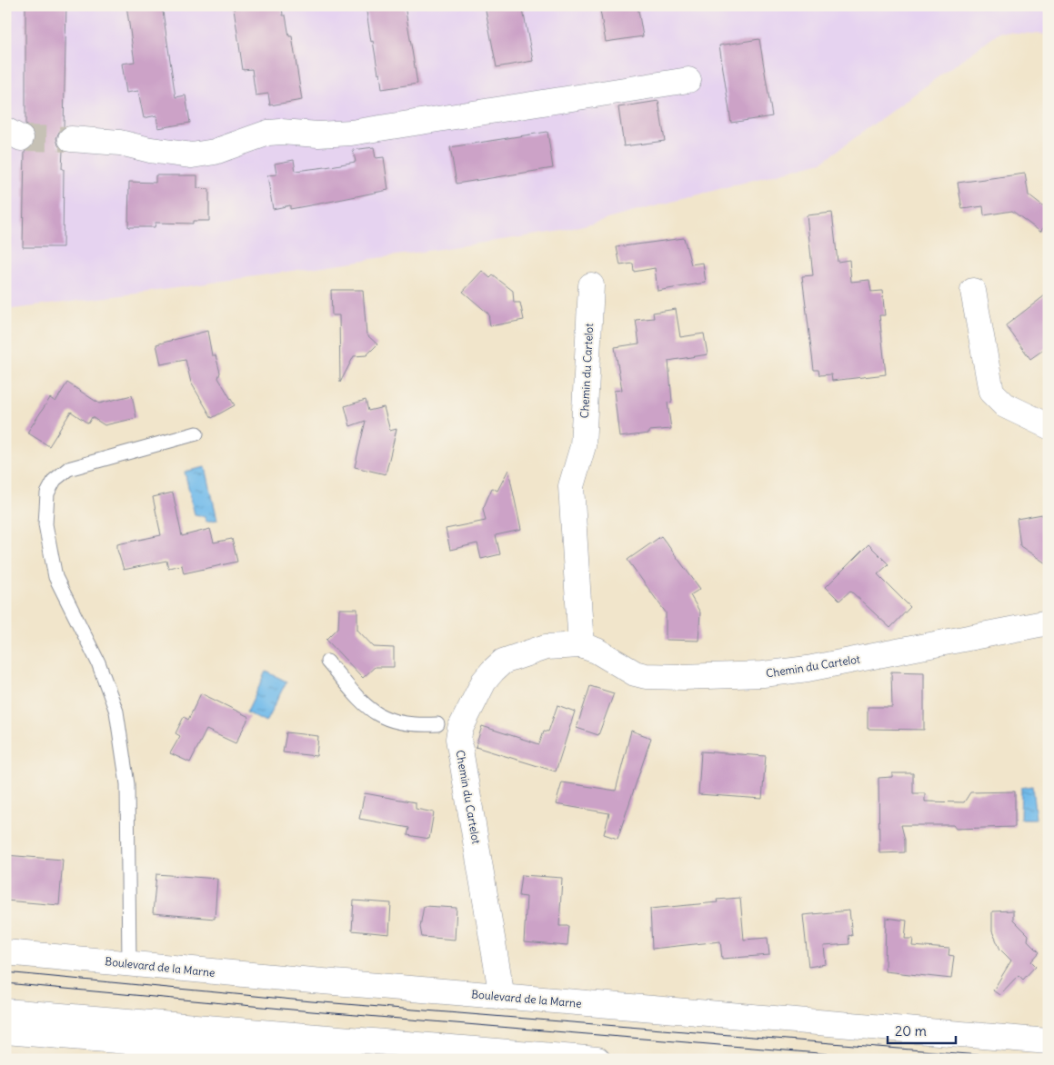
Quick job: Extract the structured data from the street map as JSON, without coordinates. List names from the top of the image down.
{
  "streets": {
    "street": ["Chemin du Cartelot", "Boulevard de la Marne"]
  },
  "crossings": [
    ["Chemin du Cartelot", "Boulevard de la Marne"]
  ],
  "scale_bar": "20 m"
}
